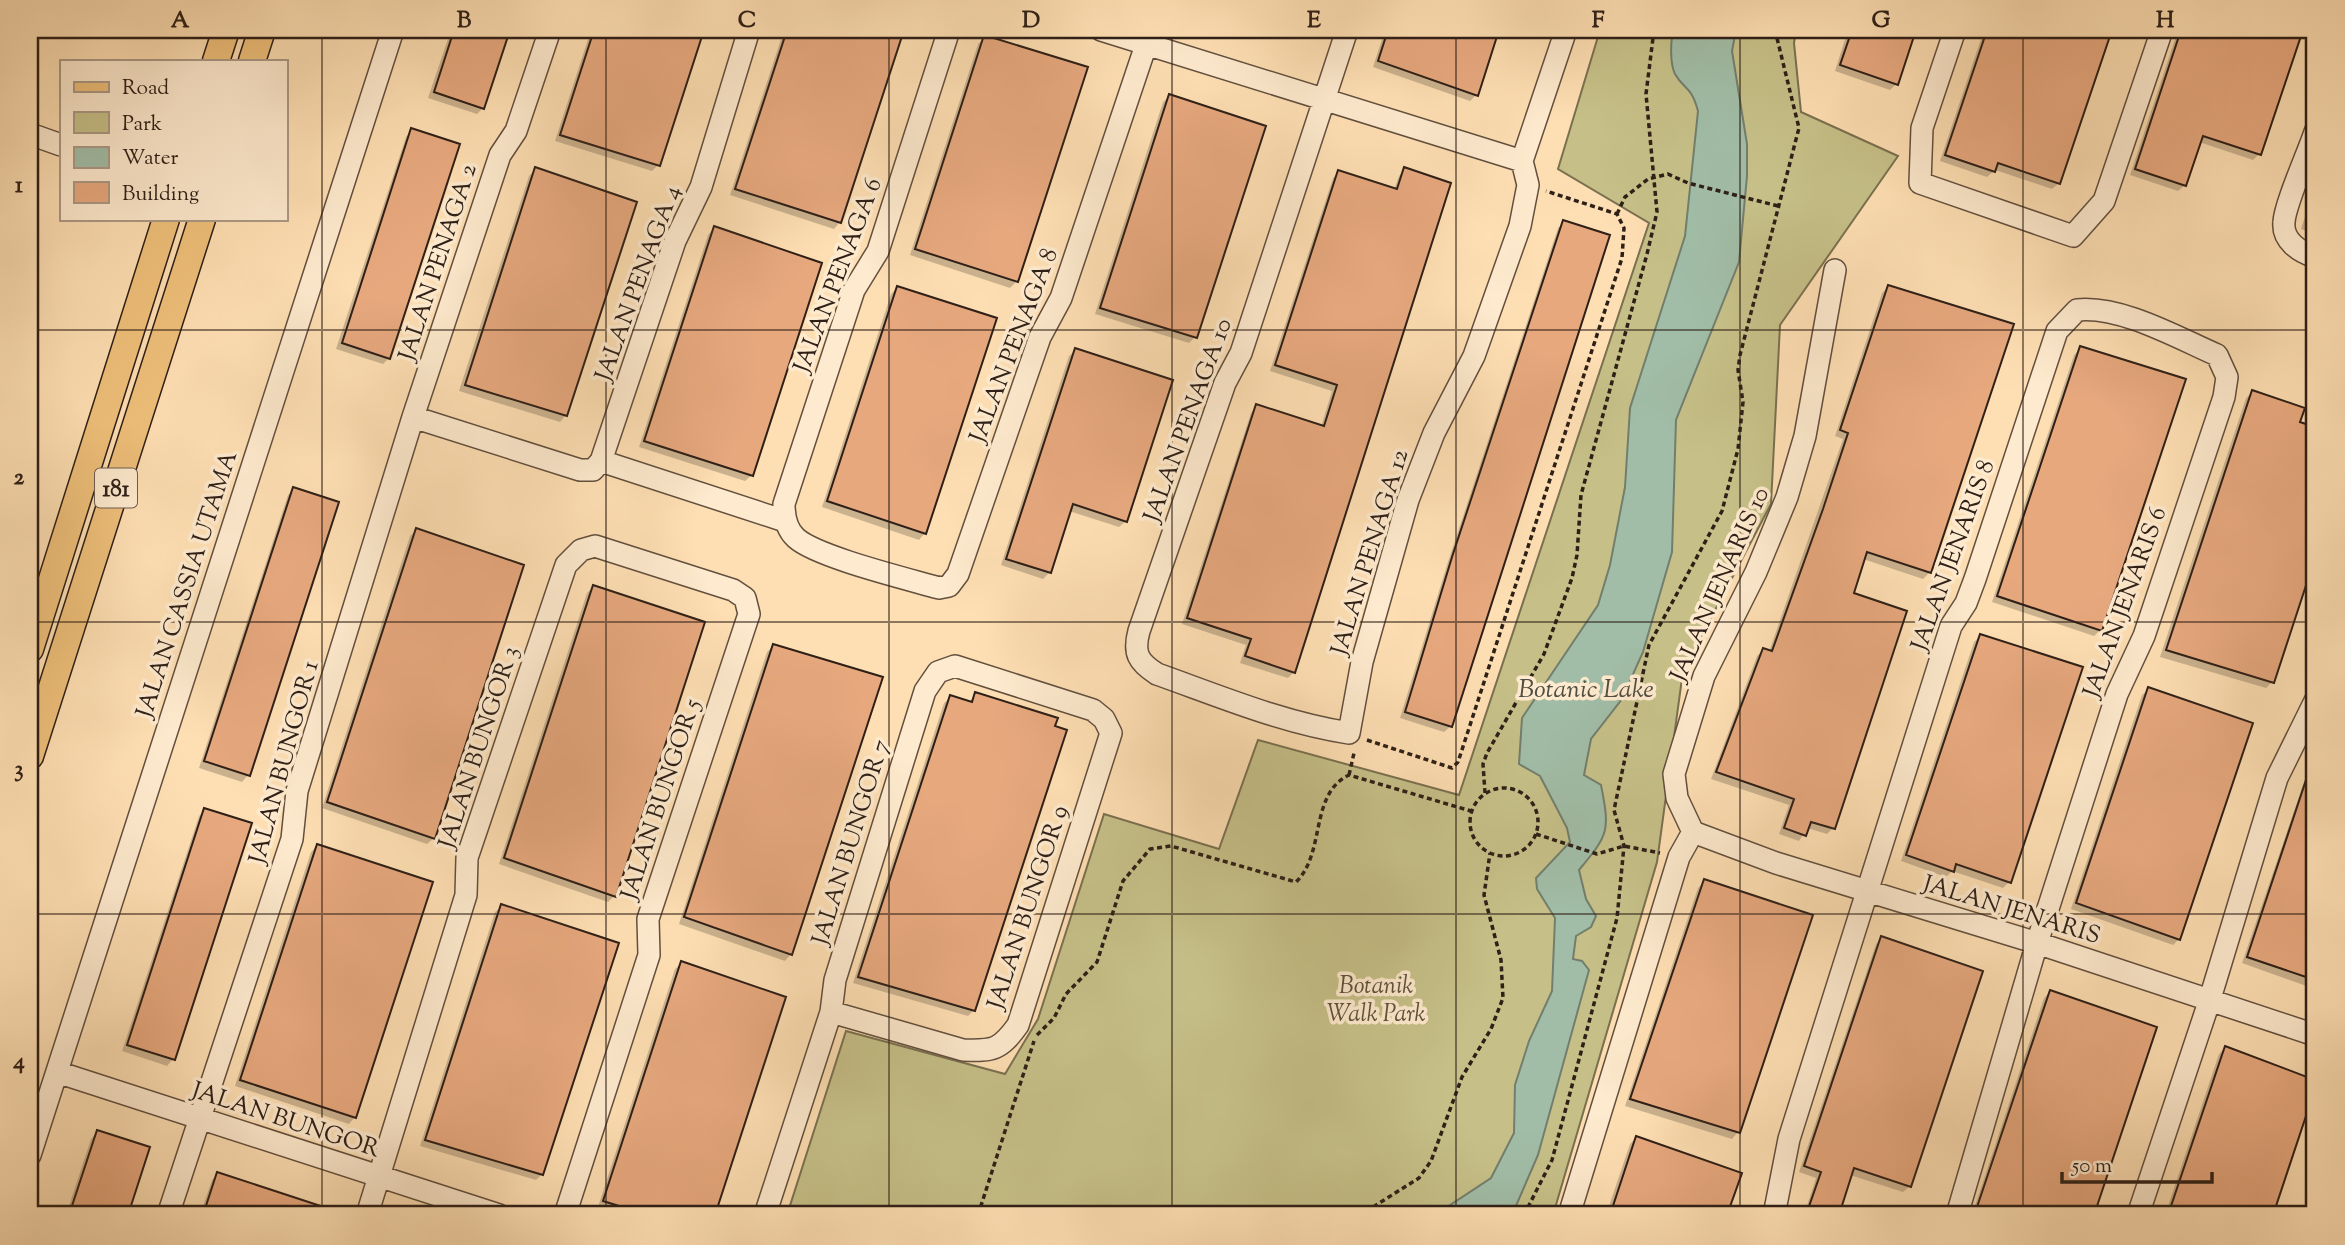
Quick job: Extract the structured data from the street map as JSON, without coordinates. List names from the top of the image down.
{
  "streets": {
    "main road": ["181"],
    "street": [
      "JALAN PENAGA 2",
      "JALAN PENAGA 6",
      "JALAN PENAGA 4",
      "JALAN PENAGA 8",
      "JALAN PENAGA 10",
      "JALAN PENAGA 12",
      "JALAN JENARIS 8",
      "JALAN CASSIA UTAMA",
      "JALAN JENARIS 10",
      "JALAN JENARIS 6",
      "JALAN BUNGOR 3",
      "JALAN BUNGOR 1",
      "JALAN BUNGOR 5",
      "JALAN BUNGOR 7",
      "JALAN BUNGOR 9",
      "JALAN JENARIS",
      "JALAN BUNGOR"
    ]
  },
  "crossings": [
    ["JALAN PENAGA 2", "JALAN BUNGOR 1"],
    ["JALAN PENAGA 6", "JALAN PENAGA 8"],
    ["JALAN PENAGA 10", "JALAN PENAGA 12"],
    ["JALAN JENARIS 8", "JALAN JENARIS 6"],
    ["JALAN JENARIS 8", "JALAN JENARIS"],
    ["JALAN CASSIA UTAMA", "JALAN BUNGOR"],
    ["JALAN JENARIS 10", "JALAN JENARIS"],
    ["JALAN JENARIS 6", "JALAN JENARIS"],
    ["JALAN BUNGOR 3", "JALAN BUNGOR 5"],
    ["JALAN BUNGOR 3", "JALAN BUNGOR"],
    ["JALAN BUNGOR 1", "JALAN BUNGOR"],
    ["JALAN BUNGOR 7", "JALAN BUNGOR 9"]
  ],
  "water": ["Botanic Lake"],
  "parks": ["Botanik Walk Park"],
  "legend": [
    "Road",
    "Park",
    "Water",
    "Building"
  ],
  "scale_bar": "50 m",
  "grid": {
    "columns": [
      "A",
      "B",
      "C",
      "D",
      "E",
      "F",
      "G",
      "H"
    ],
    "rows": [
      "1",
      "2",
      "3",
      "4"
    ]
  }
}
